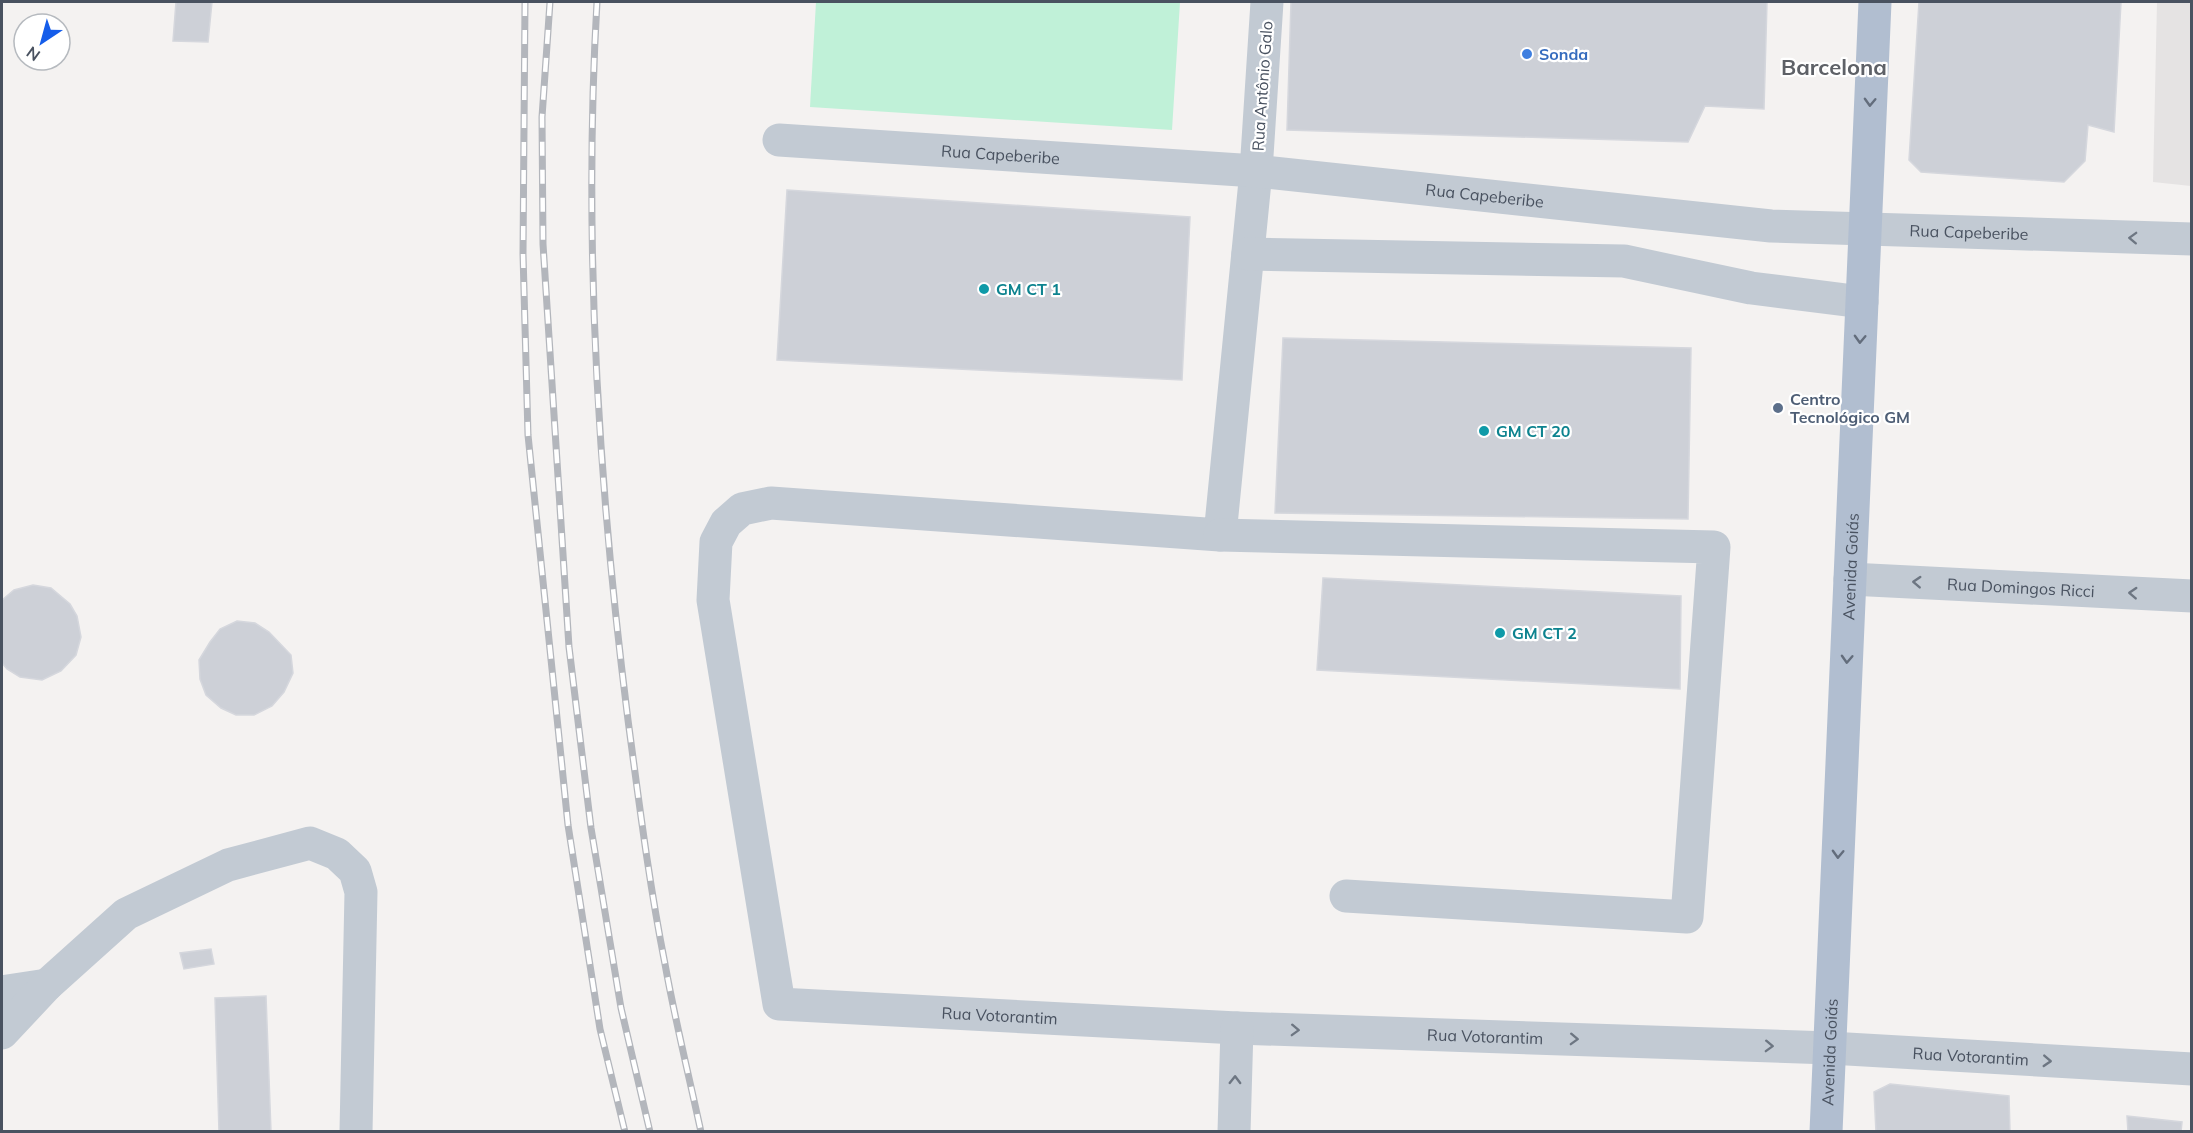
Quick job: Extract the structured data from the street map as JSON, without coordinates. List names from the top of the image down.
{
  "streets": {
    "main road": ["Avenida Goiás"],
    "street": [
      "Rua Antônio Galo",
      "Rua Capeberibe",
      "Rua Domingos Ricci",
      "Rua Votorantim"
    ]
  },
  "crossings": [
    ["Rua Antônio Galo", "Rua Capeberibe"],
    ["Rua Antônio Galo", "Rua Votorantim"],
    ["Rua Capeberibe", "Avenida Goiás"],
    ["Avenida Goiás", "Rua Domingos Ricci"],
    ["Avenida Goiás", "Rua Votorantim"]
  ],
  "one_way": ["Avenida Goiás", "Rua Domingos Ricci", "Rua Votorantim"],
  "districts": ["Barcelona"],
  "places": [
    "Sonda",
    "GM CT 1",
    "Centro Tecnológico GM",
    "GM CT 20",
    "GM CT 2"
  ],
  "north": "bottom left"
}
